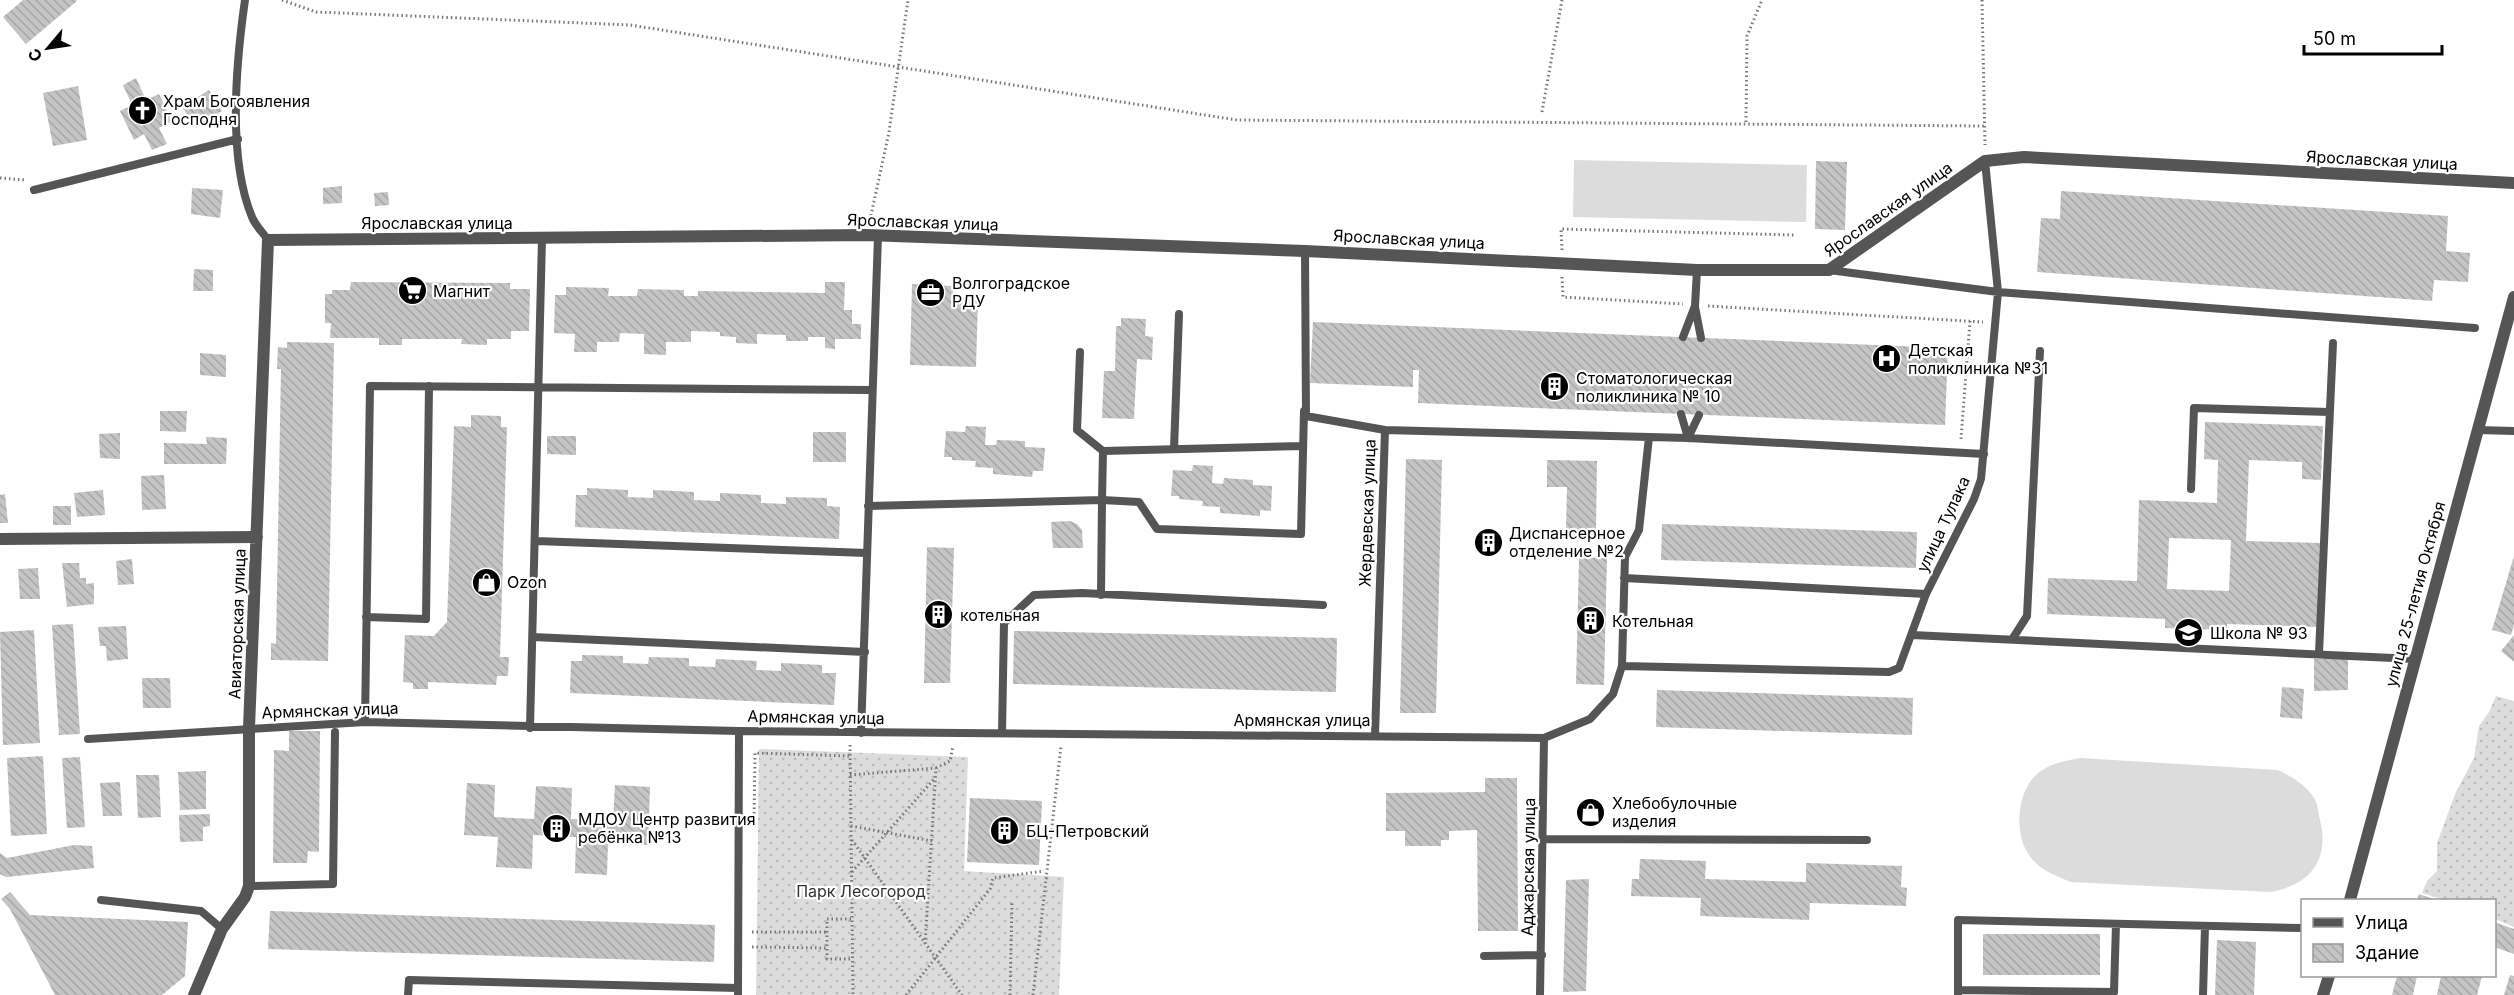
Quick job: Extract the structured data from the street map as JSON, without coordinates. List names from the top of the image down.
{
  "streets": {
    "street": ["Ярославская улица", "улица 25-летия Октября", "Авиаторская улица"],
    "lane": [
      "Жердевская улица",
      "улица Тулака",
      "Армянская улица",
      "Аджарская улица"
    ]
  },
  "crossings": [
    ["Ярославская улица", "улица Тулака"],
    ["Ярославская улица", "Авиаторская улица"],
    ["Жердевская улица", "Армянская улица"],
    ["Авиаторская улица", "Армянская улица"],
    ["Армянская улица", "Аджарская улица"]
  ],
  "parks": ["Парк Лесогород"],
  "places": {
    "church": ["Храм Богоявления Господня"],
    "supermarket": ["Магнит"],
    "office": ["Волгоградское РДУ"],
    "hospital": ["Детская поликлиника №31"],
    "building": [
      "Стоматологическая поликлиника № 10",
      "Диспансерное отделение №2",
      "котельная",
      "Котельная",
      "МДОУ Центр развития ребёнка №13",
      "БЦ-Петровский"
    ],
    "shop": ["Ozon", "Хлебобулочные изделия"],
    "school or university": ["Школа № 93"]
  },
  "legend": ["Улица", "Здание"],
  "scale_bar": "50 m",
  "north": "bottom left"
}
